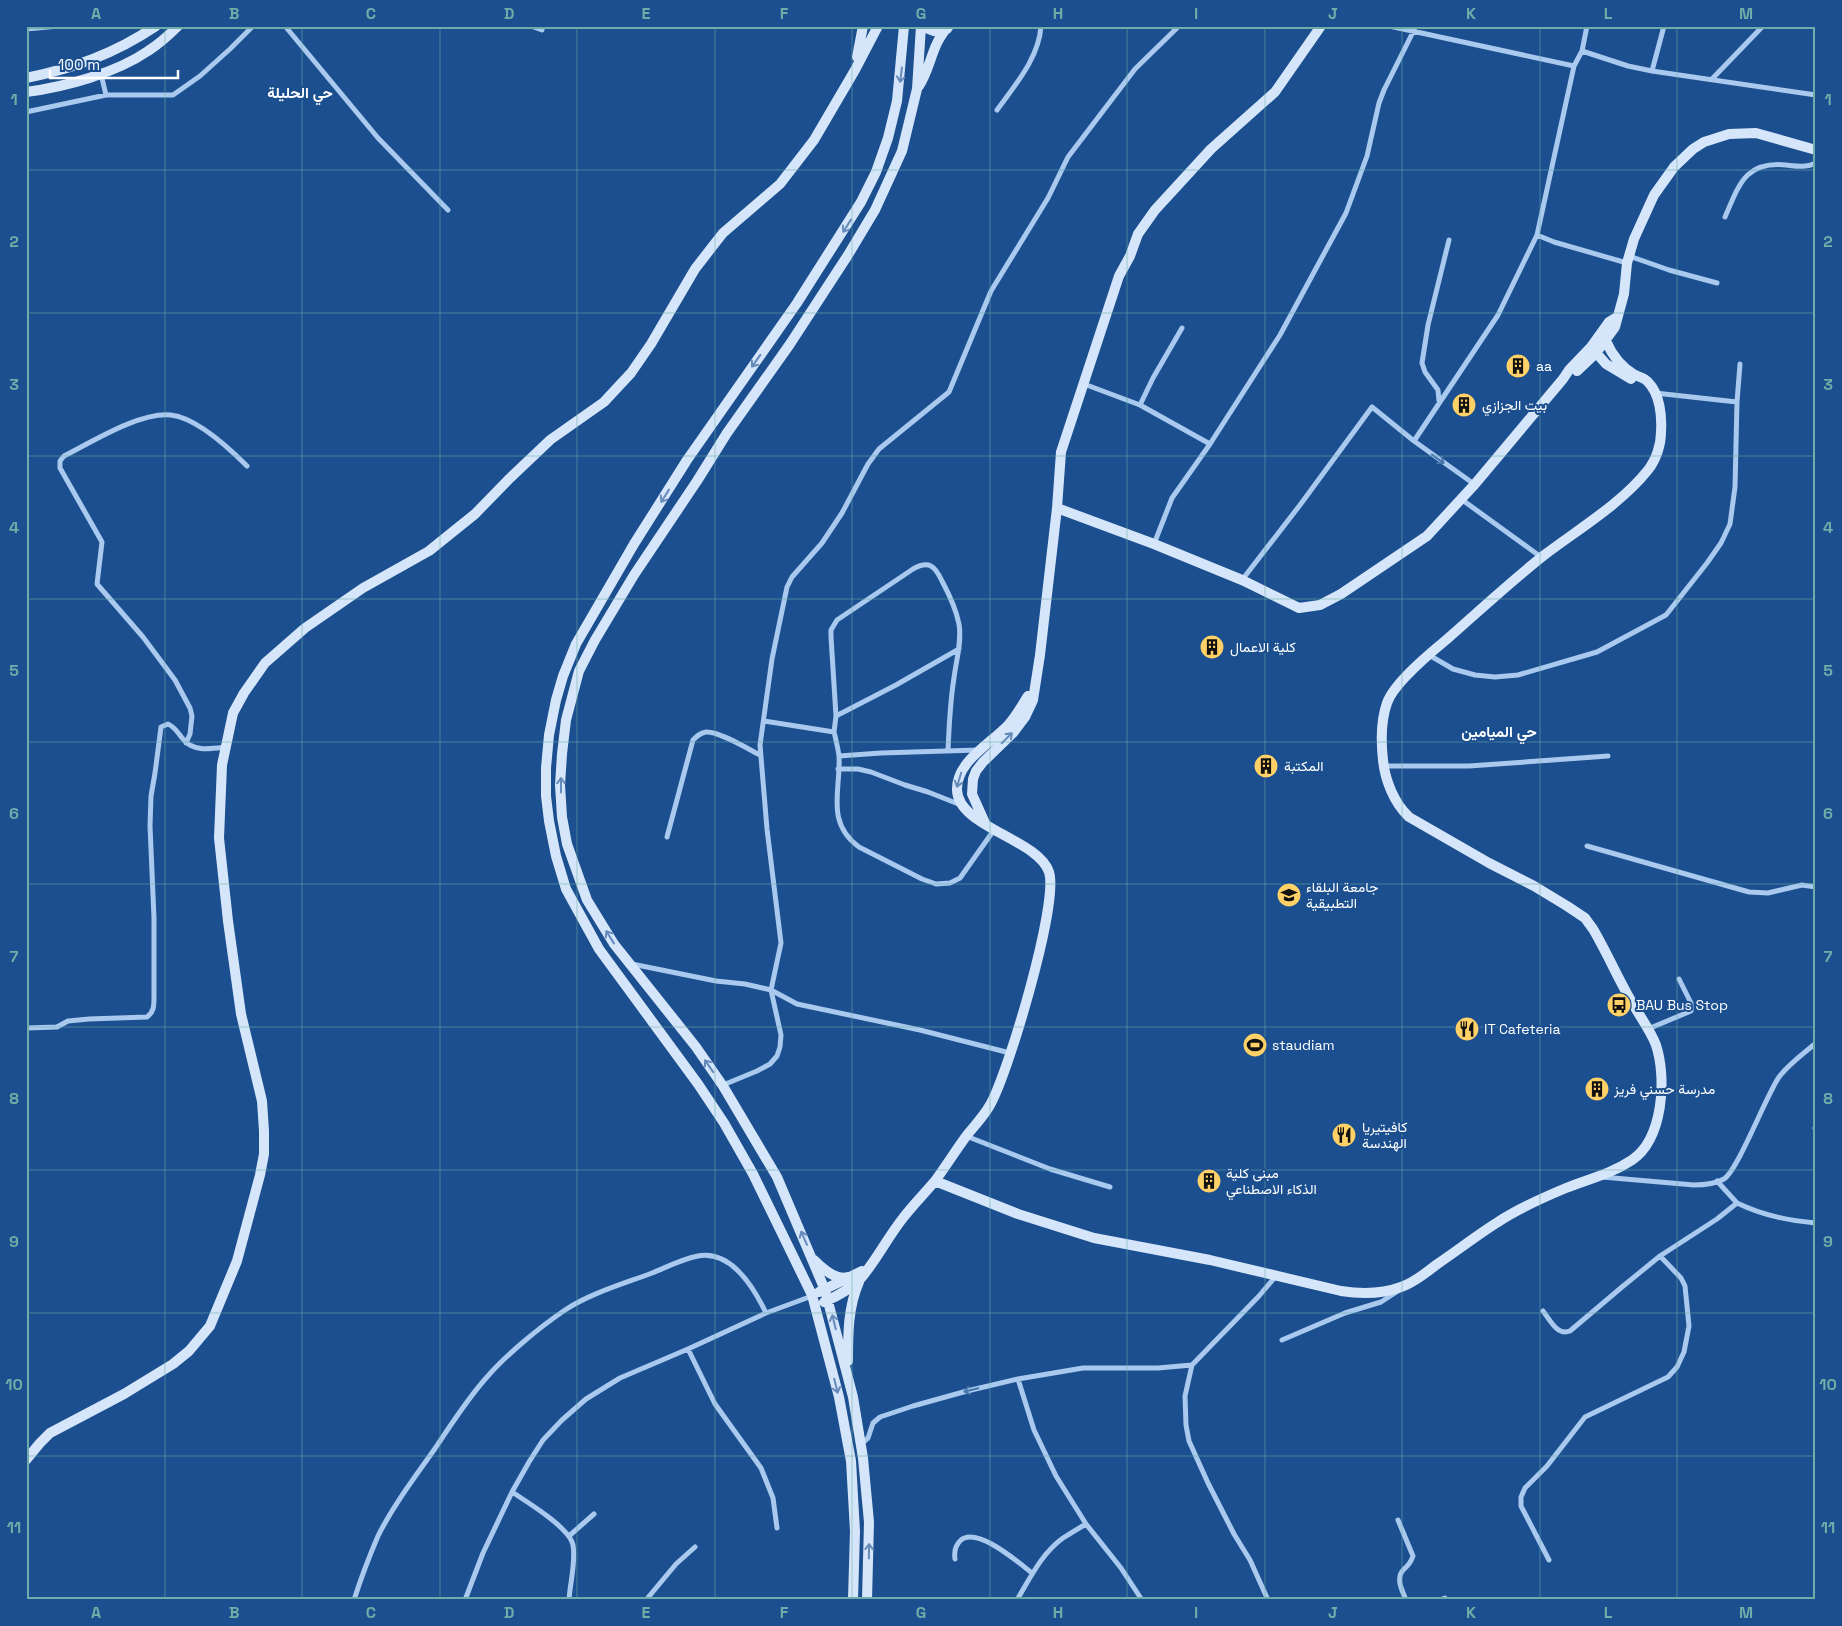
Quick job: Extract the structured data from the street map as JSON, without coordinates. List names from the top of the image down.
{
  "districts": ["حي الحليلة", "حي الميامين"],
  "places": {
    "building": [
      "aa",
      "بيت الجزازي",
      "كلية الاعمال",
      "المكتبة",
      "مدرسة حسني فريز",
      "مبنى كلية الذكاء الاصطناعي"
    ],
    "school or university": ["جامعة البلقاء التطبيقية"],
    "bus stop": ["BAU Bus Stop"],
    "restaurant": ["IT Cafeteria", "كافيتيريا الهندسة"],
    "sports": ["staudiam"]
  },
  "scale_bar": "100 m",
  "grid": {
    "columns": [
      "A",
      "B",
      "C",
      "D",
      "E",
      "F",
      "G",
      "H",
      "I",
      "J",
      "K",
      "L",
      "M"
    ],
    "rows": [
      "1",
      "2",
      "3",
      "4",
      "5",
      "6",
      "7",
      "8",
      "9",
      "10",
      "11"
    ]
  }
}
